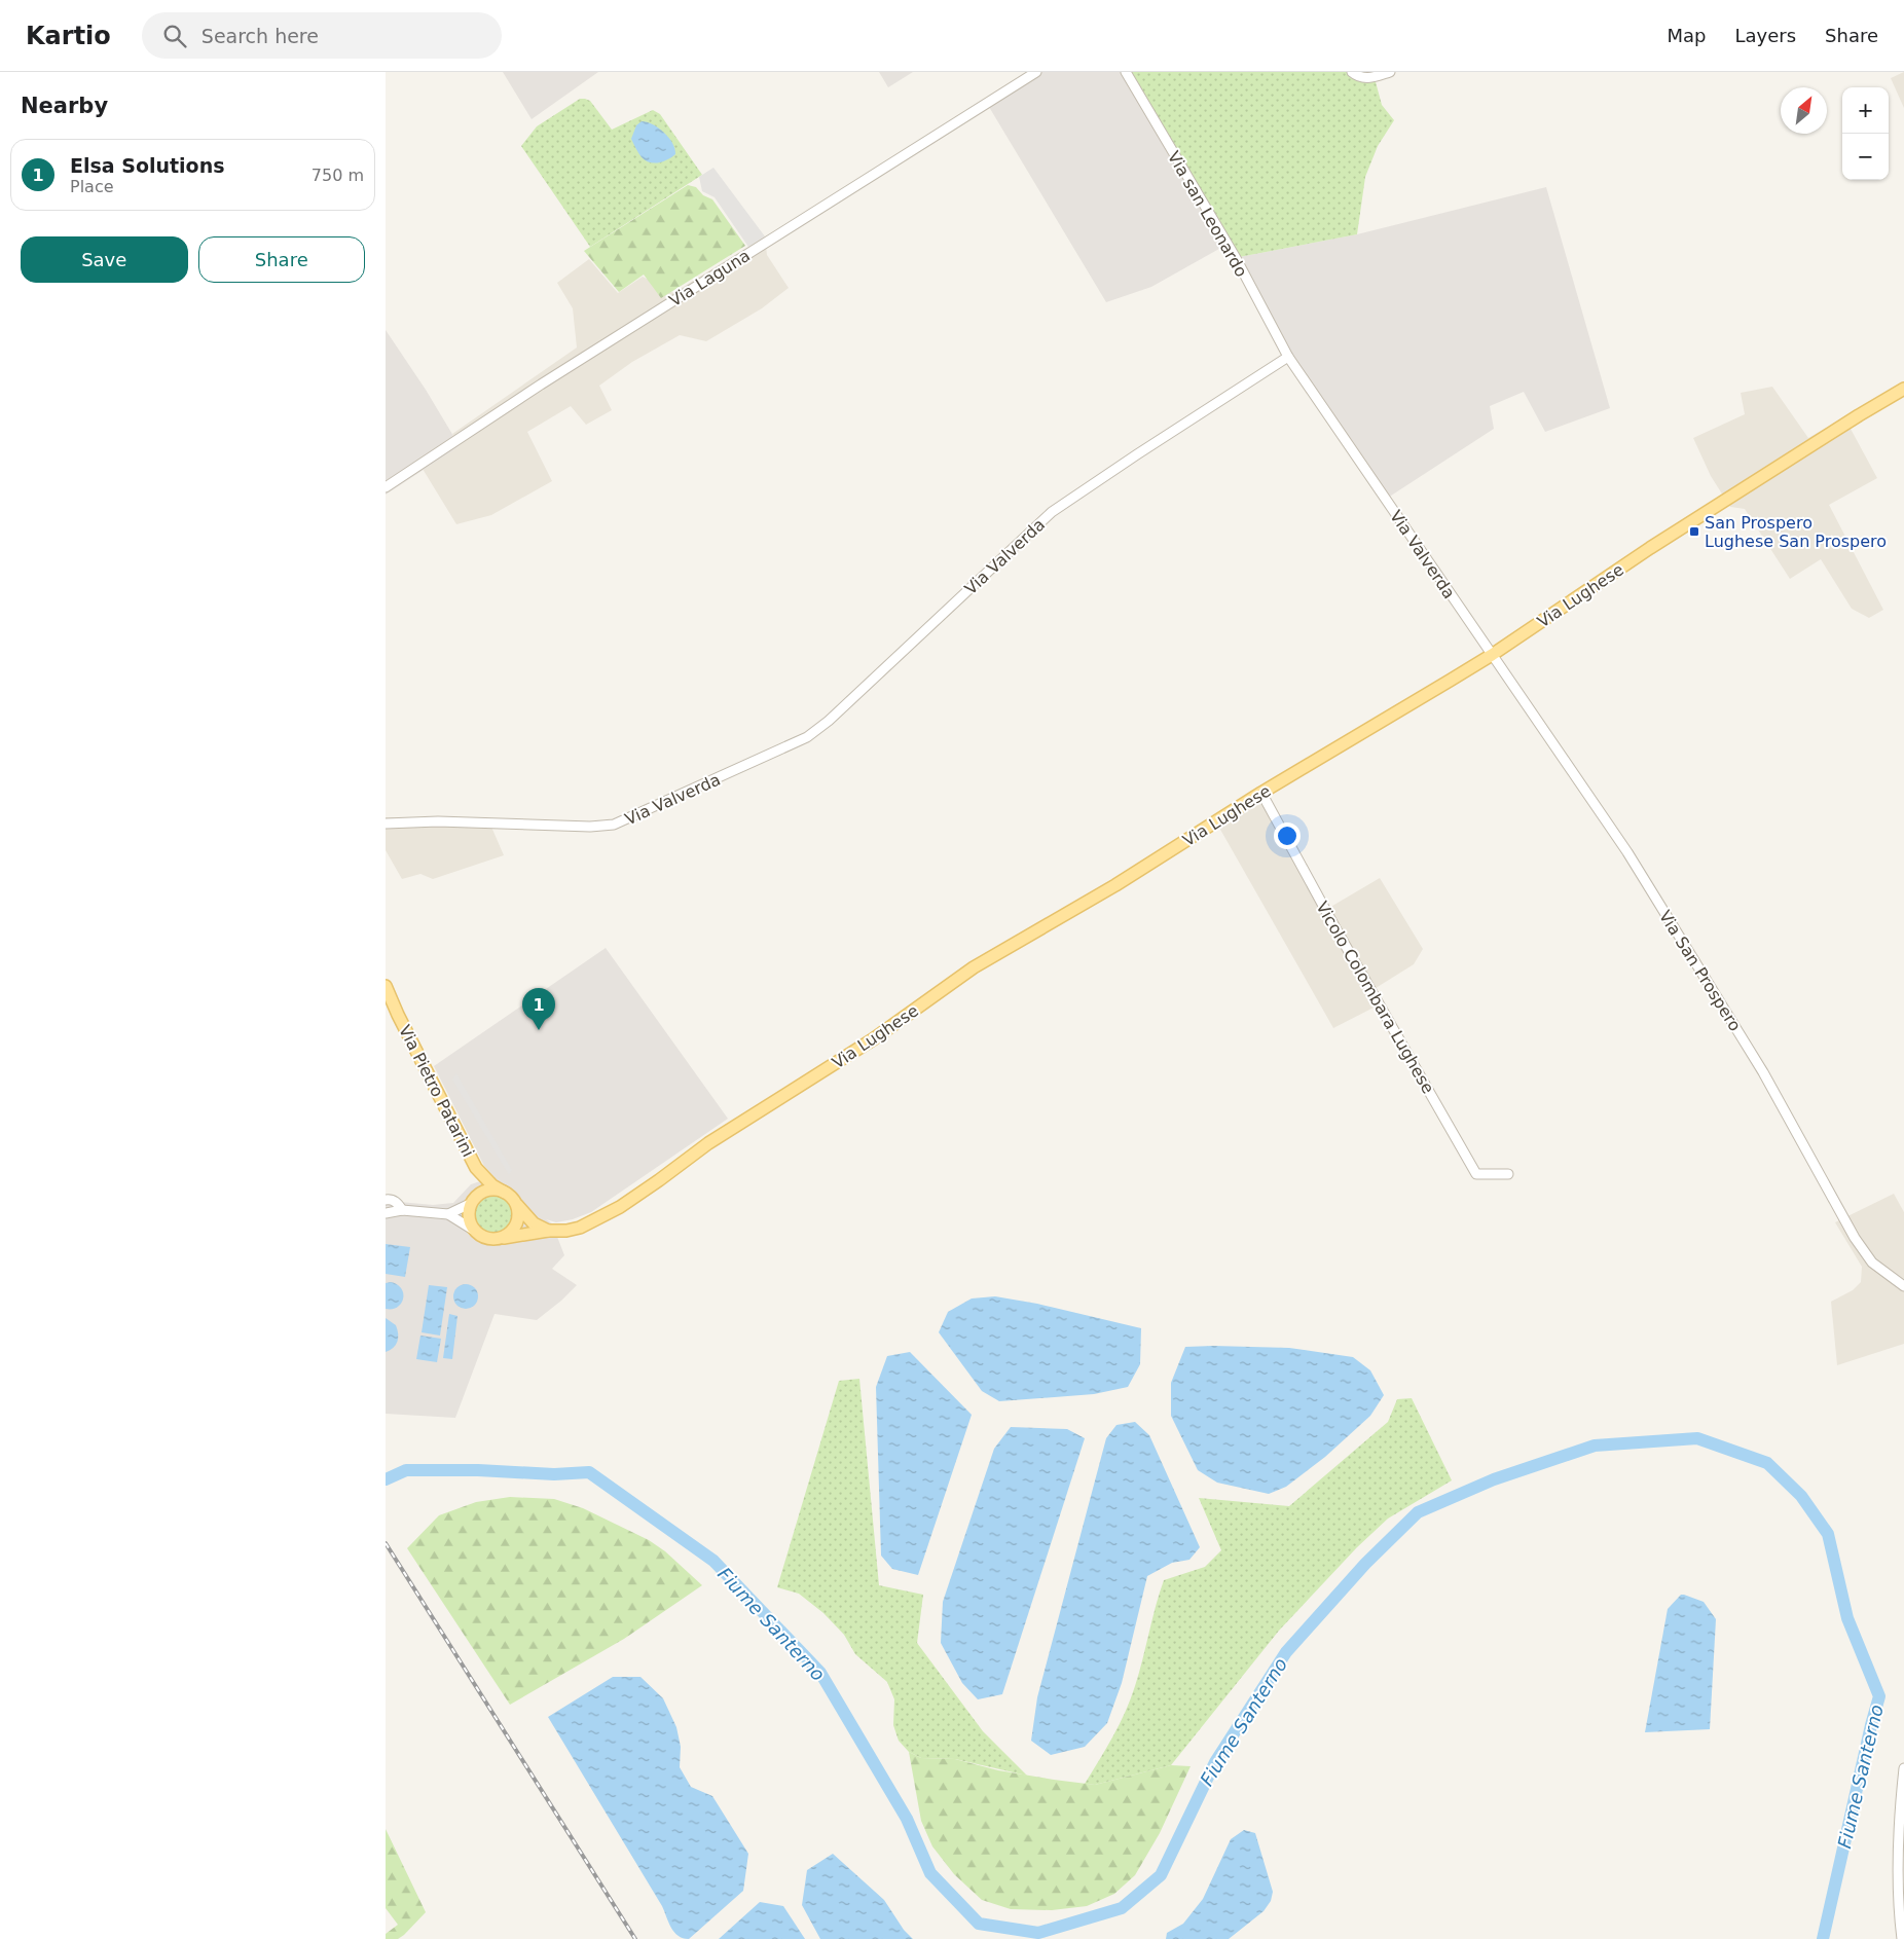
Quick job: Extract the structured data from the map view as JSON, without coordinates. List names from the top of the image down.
{
  "streets": {
    "main road": ["Via Lughese", "Via Pietro Patarini"],
    "street": [
      "Via san Leonardo",
      "Via Laguna",
      "Via Valverda",
      "Via San Prospero",
      "Vicolo Colombara Lughese"
    ]
  },
  "crossings": [
    ["Via san Leonardo", "Via Valverda"],
    ["Via Valverda", "Via Lughese"],
    ["Via Valverda", "Via San Prospero"],
    ["Via Lughese", "Via San Prospero"],
    ["Via Lughese", "Vicolo Colombara Lughese"],
    ["Via Lughese", "Via Pietro Patarini"]
  ],
  "water": ["Fiume Santerno"],
  "places": {
    "transit": ["San Prospero Lughese San Prospero"]
  },
  "north": "top right",
  "page": {
    "header": "Kartio",
    "search": "Search here",
    "nav": ["Map", "Layers", "Share"],
    "heading": "Nearby",
    "map_buttons": ["+", "−"],
    "list": [
      {
        "mark": "1",
        "name": "Elsa Solutions",
        "note": "Place",
        "value": "750 m"
      }
    ],
    "buttons": ["Save", "Share"],
    "pins": "1"
  }
}
